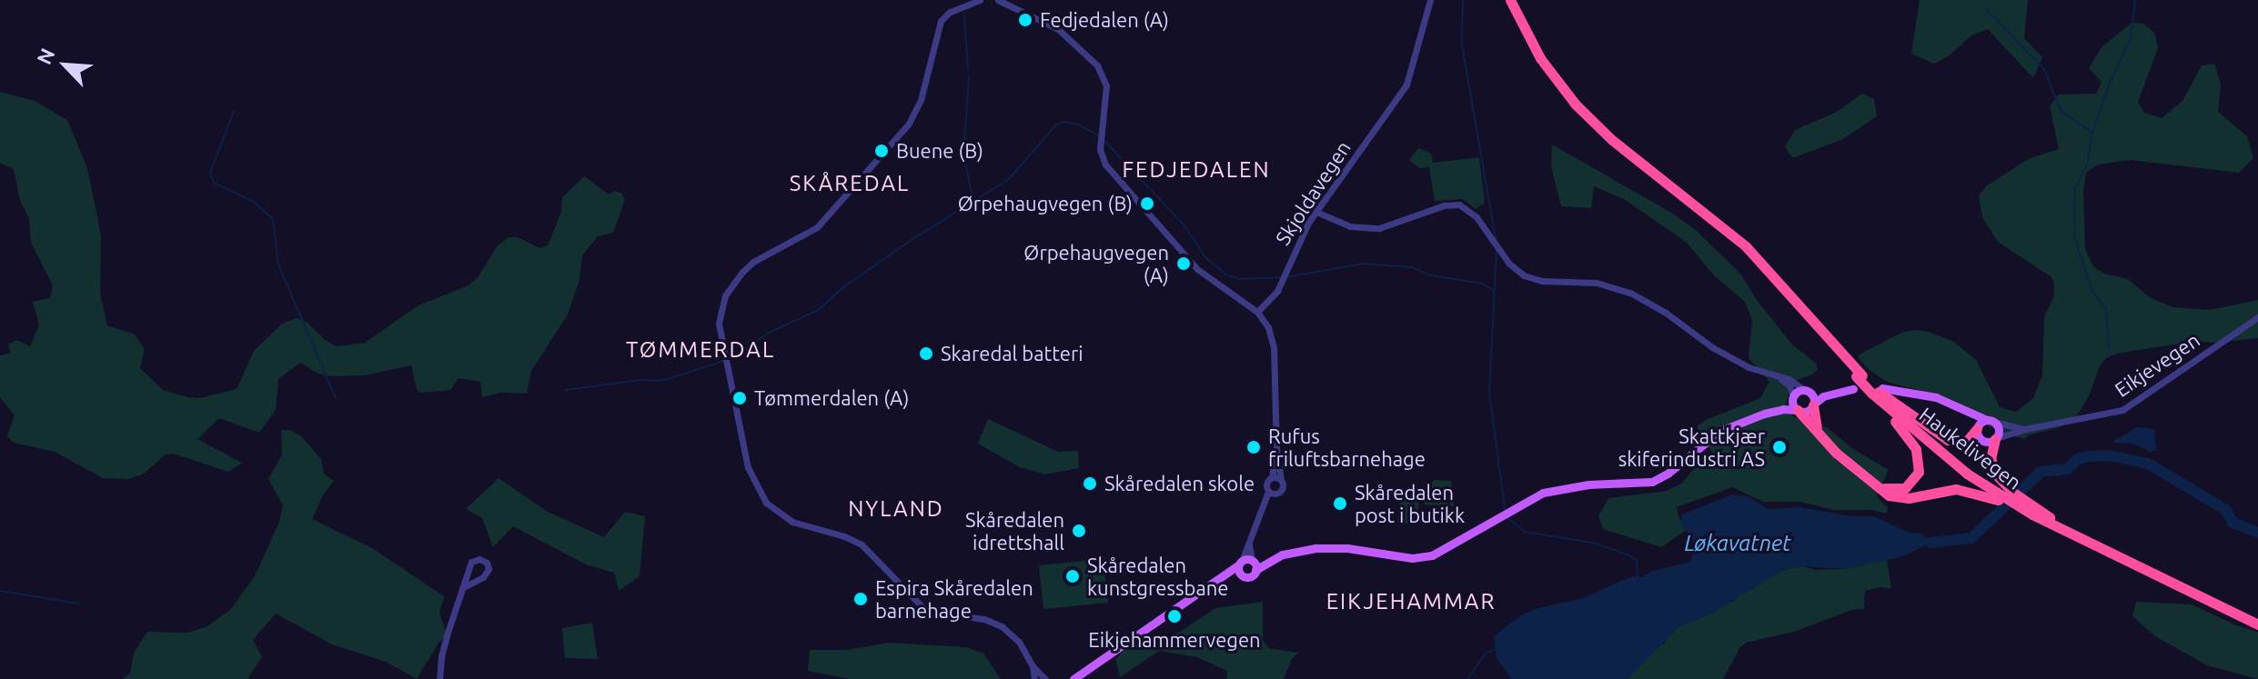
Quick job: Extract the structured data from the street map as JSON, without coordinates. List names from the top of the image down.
{
  "streets": {
    "highway": ["Haukelivegen"],
    "street": ["Skjoldavegen", "Eikjevegen"]
  },
  "districts": [
    "FEDJEDALEN",
    "SKÅREDAL",
    "TØMMERDAL",
    "NYLAND",
    "EIKJEHAMMAR"
  ],
  "water": ["Løkavatnet"],
  "places": [
    "Fedjedalen (A)",
    "Buene (B)",
    "Ørpehaugvegen (B)",
    "Ørpehaugvegen (A)",
    "Skaredal batteri",
    "Tømmerdalen (A)",
    "Rufus friluftsbarnehage",
    "Skattkjær skiferindustri AS",
    "Skåredalen skole",
    "Skåredalen post i butikk",
    "Skåredalen idrettshall",
    "Skåredalen kunstgressbane",
    "Espira Skåredalen barnehage",
    "Eikjehammervegen"
  ],
  "north": "top left"
}
